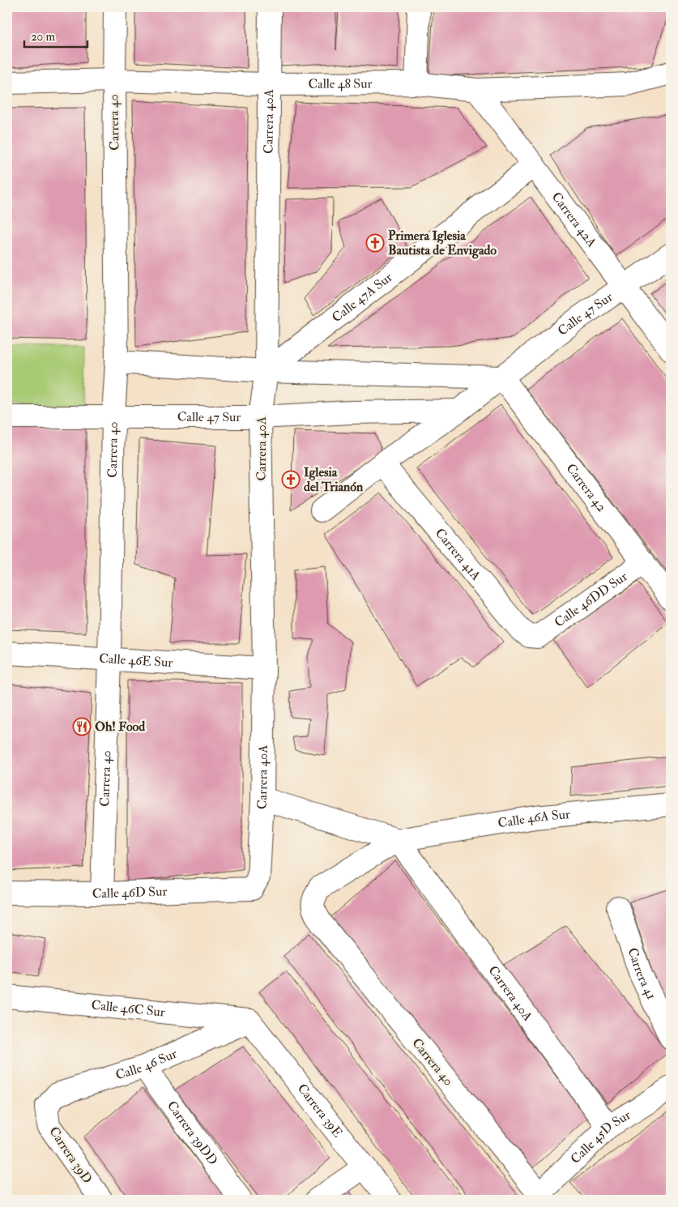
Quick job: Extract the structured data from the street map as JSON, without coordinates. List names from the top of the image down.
{
  "streets": {
    "street": [
      "Calle 48 Sur",
      "Carrera 40A",
      "Carrera 40",
      "Carrera 42A",
      "Calle 47A Sur",
      "Calle 47 Sur",
      "Carrera 42",
      "Carrera 41A",
      "Calle 46DD Sur",
      "Calle 46E Sur",
      "Calle 46A Sur",
      "Calle 46D Sur",
      "Carrera 41",
      "Calle 46C Sur",
      "Calle 46 Sur",
      "Carrera 39E",
      "Carrera 39DD",
      "Calle 45D Sur",
      "Carrera 39D"
    ]
  },
  "crossings": [
    ["Calle 48 Sur", "Carrera 40A"],
    ["Calle 48 Sur", "Carrera 40"],
    ["Calle 48 Sur", "Carrera 42A"],
    ["Carrera 40A", "Calle 47A Sur"],
    ["Carrera 40A", "Calle 47 Sur"],
    ["Carrera 40A", "Calle 46E Sur"],
    ["Carrera 40A", "Calle 46A Sur"],
    ["Carrera 40A", "Calle 46D Sur"],
    ["Carrera 40A", "Calle 45D Sur"],
    ["Carrera 40", "Calle 47 Sur"],
    ["Carrera 40", "Calle 46E Sur"],
    ["Carrera 40", "Calle 46A Sur"],
    ["Carrera 40", "Calle 46D Sur"],
    ["Carrera 40", "Calle 45D Sur"],
    ["Carrera 42A", "Calle 47A Sur"],
    ["Carrera 42A", "Calle 47 Sur"],
    ["Calle 47 Sur", "Carrera 42"],
    ["Calle 47 Sur", "Carrera 41A"],
    ["Carrera 42", "Calle 46DD Sur"],
    ["Carrera 41A", "Calle 46DD Sur"],
    ["Calle 46C Sur", "Calle 46 Sur"],
    ["Calle 46C Sur", "Carrera 39E"],
    ["Calle 46 Sur", "Carrera 39E"],
    ["Calle 46 Sur", "Carrera 39DD"],
    ["Calle 46 Sur", "Carrera 39D"]
  ],
  "places": {
    "church": ["Primera Iglesia Bautista de Envigado", "Iglesia del Trianón"],
    "restaurant": ["Oh! Food"]
  },
  "scale_bar": "20 m"
}
